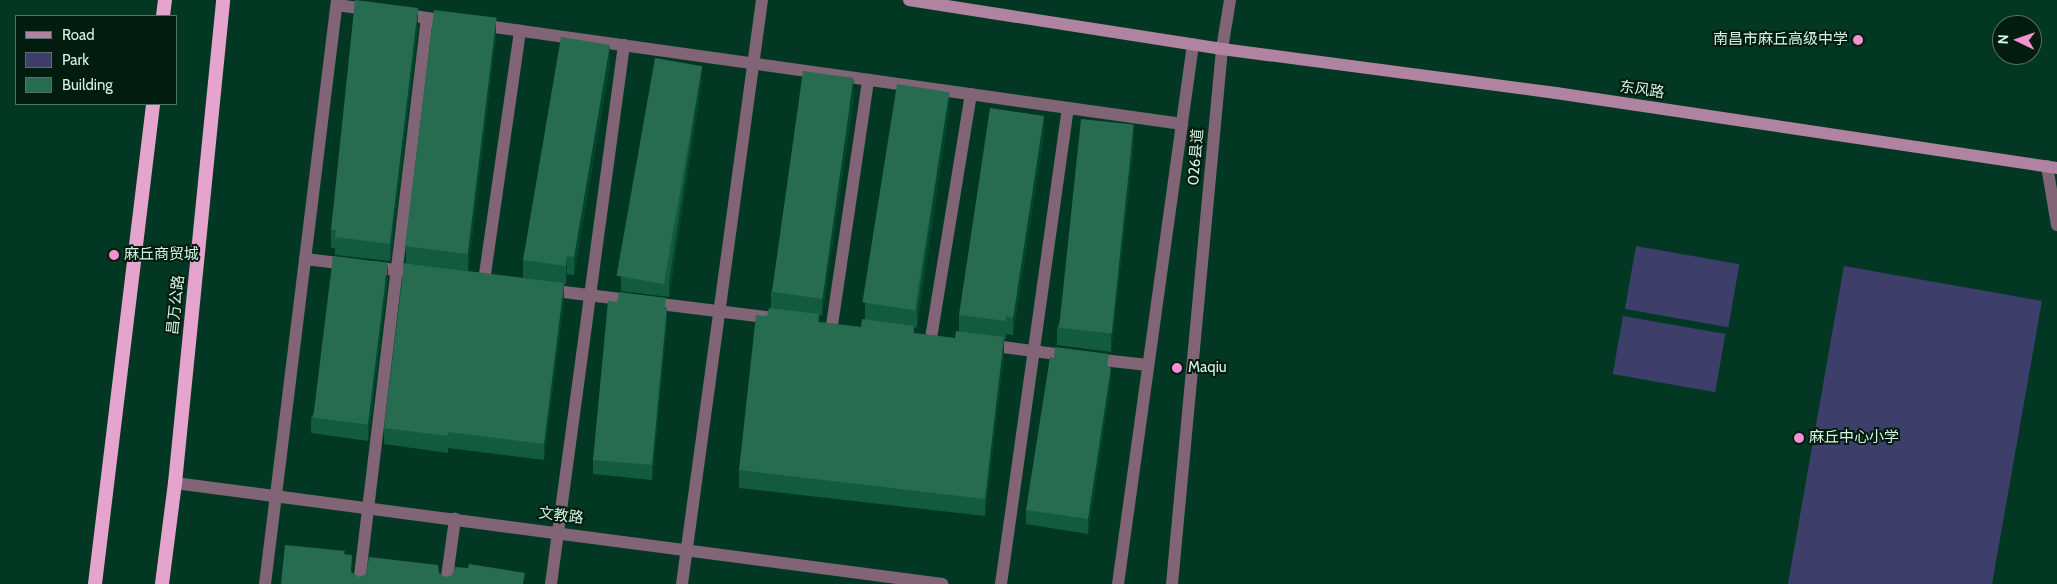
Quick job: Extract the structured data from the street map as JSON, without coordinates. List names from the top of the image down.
{
  "streets": {
    "highway": ["昌万公路"],
    "main road": ["东风路"],
    "street": ["026县道", "文教路"]
  },
  "crossings": [
    ["东风路", "026县道"],
    ["昌万公路", "文教路"]
  ],
  "places": [
    "南昌市麻丘高级中学",
    "麻丘商贸城",
    "Maqiu",
    "麻丘中心小学"
  ],
  "legend": ["Road", "Park", "Building"],
  "north": "left"
}
